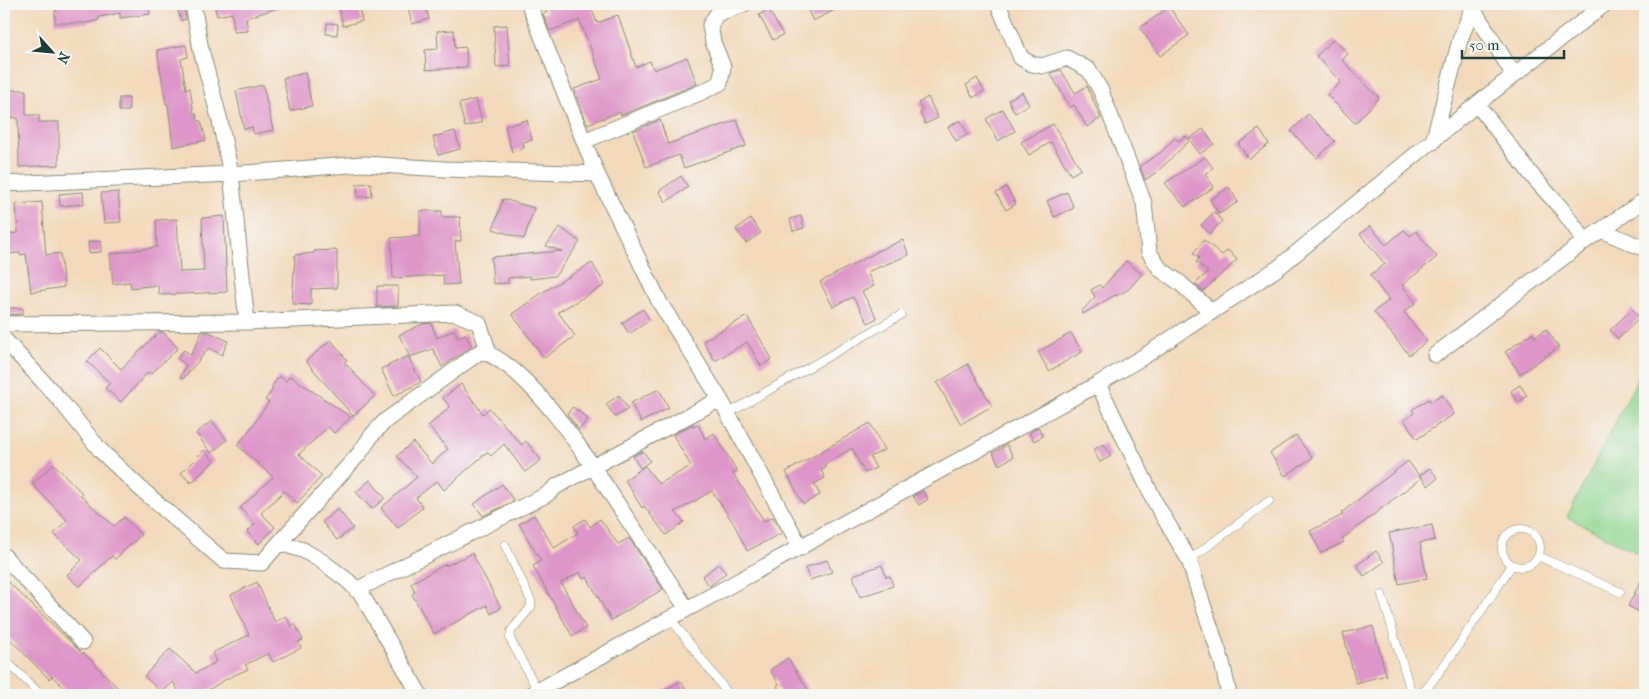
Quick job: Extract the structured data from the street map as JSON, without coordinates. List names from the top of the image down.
{
  "scale_bar": "50 m",
  "north": "bottom right"
}
